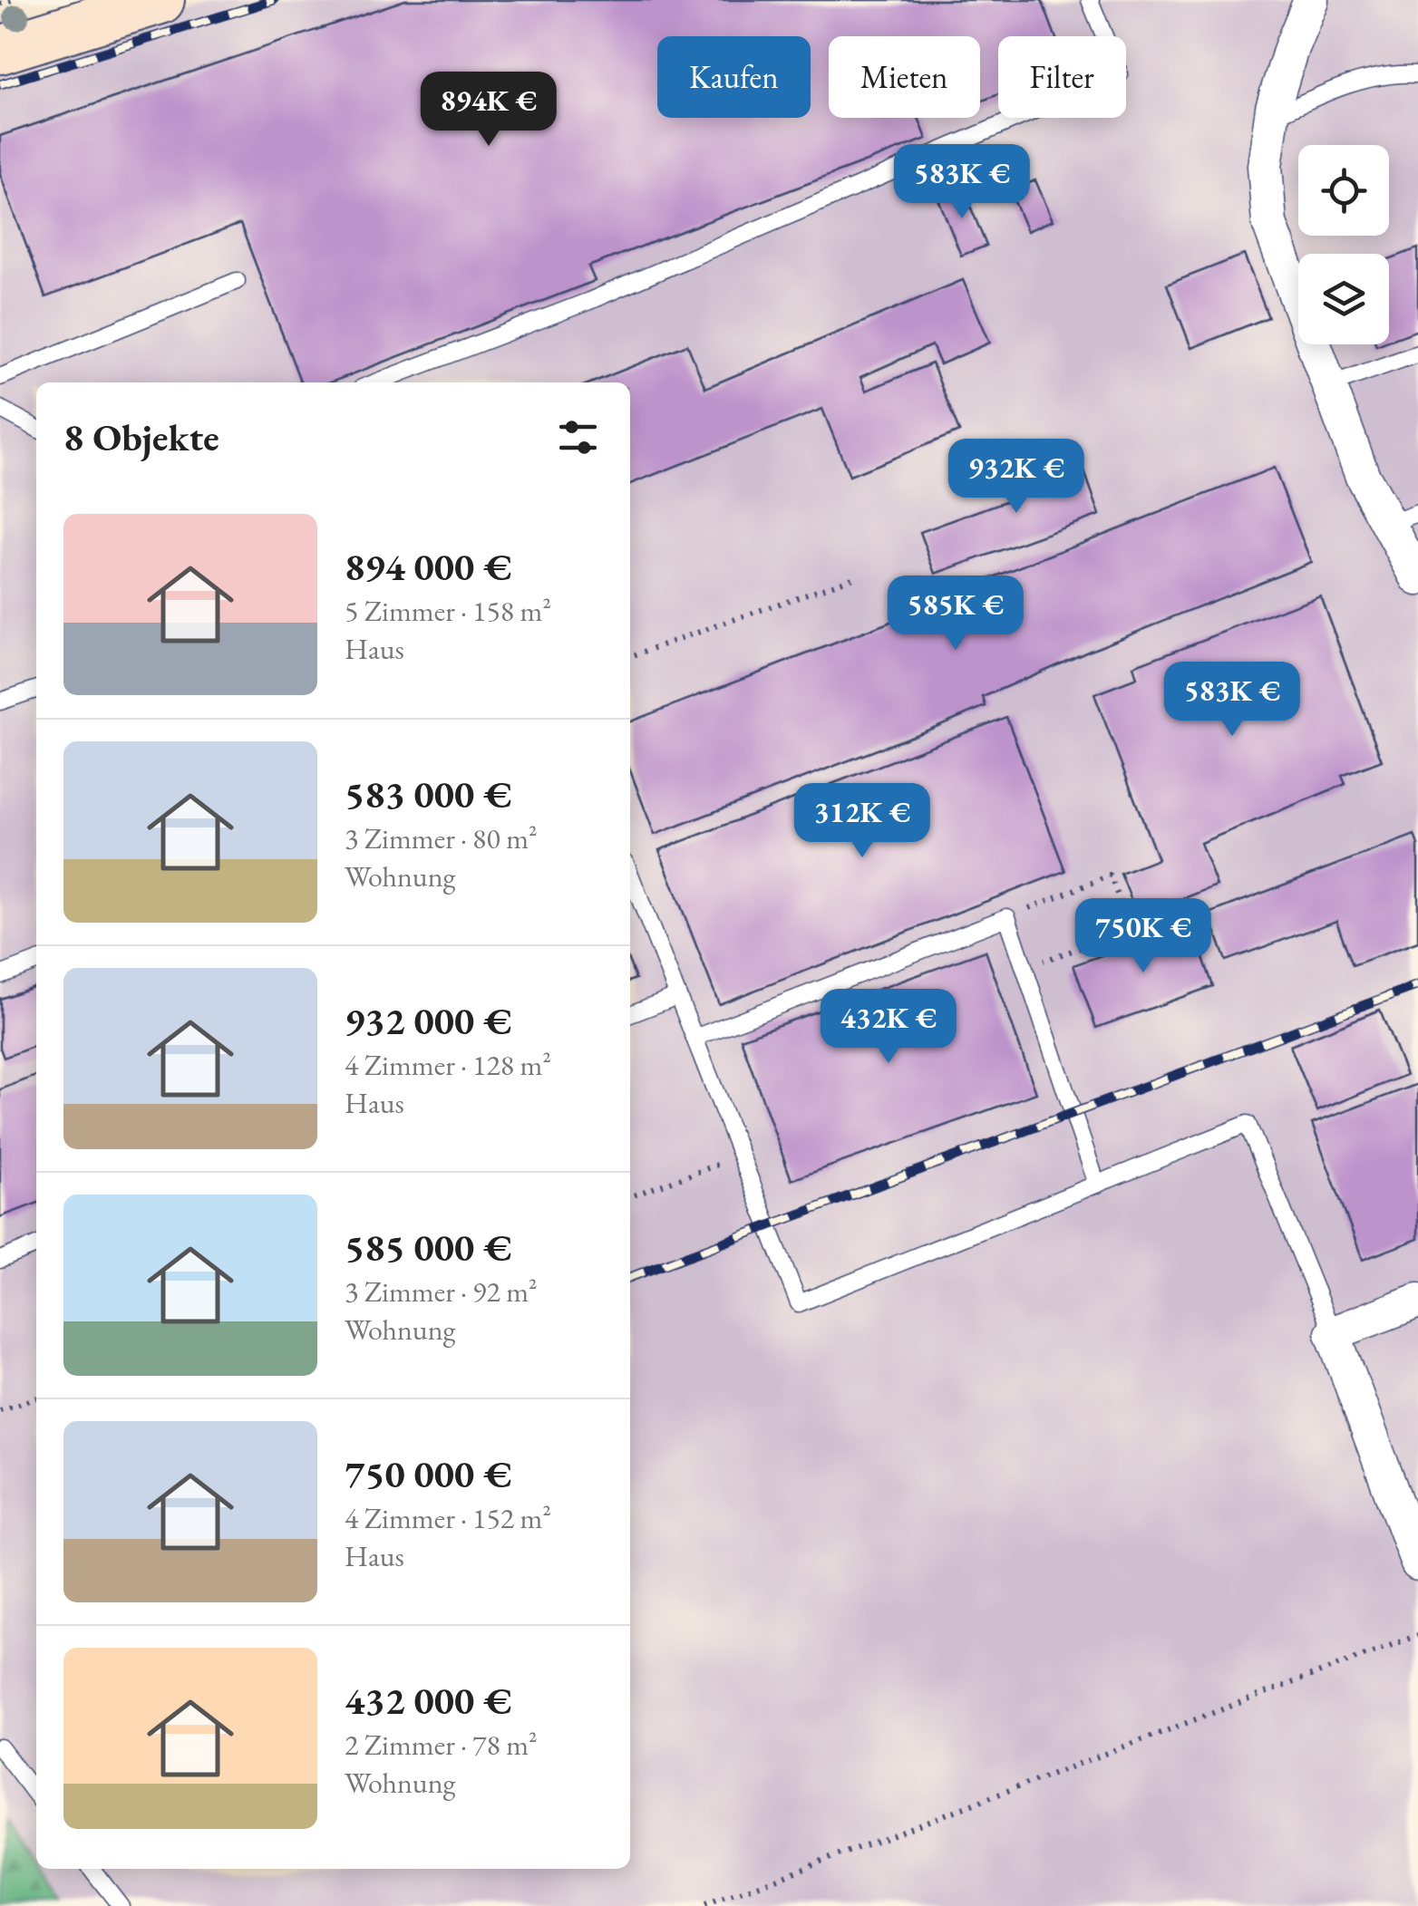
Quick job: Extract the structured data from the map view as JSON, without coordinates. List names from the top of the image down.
{
  "page": {
    "chip": ["Kaufen", "Mieten", "Filter"],
    "price": [
      "894K €",
      "583K €",
      "932K €",
      "585K €",
      "583K €",
      "312K €",
      "750K €",
      "432K €"
    ],
    "heading": "8 Objekte",
    "list": [
      {
        "name": "894 000 €",
        "note": "5 Zimmer · 158 m² · Haus"
      },
      {
        "name": "583 000 €",
        "note": "3 Zimmer · 80 m² · Wohnung"
      },
      {
        "name": "932 000 €",
        "note": "4 Zimmer · 128 m² · Haus"
      },
      {
        "name": "585 000 €",
        "note": "3 Zimmer · 92 m² · Wohnung"
      },
      {
        "name": "750 000 €",
        "note": "4 Zimmer · 152 m² · Haus"
      },
      {
        "name": "432 000 €",
        "note": "2 Zimmer · 78 m² · Wohnung"
      }
    ]
  }
}
